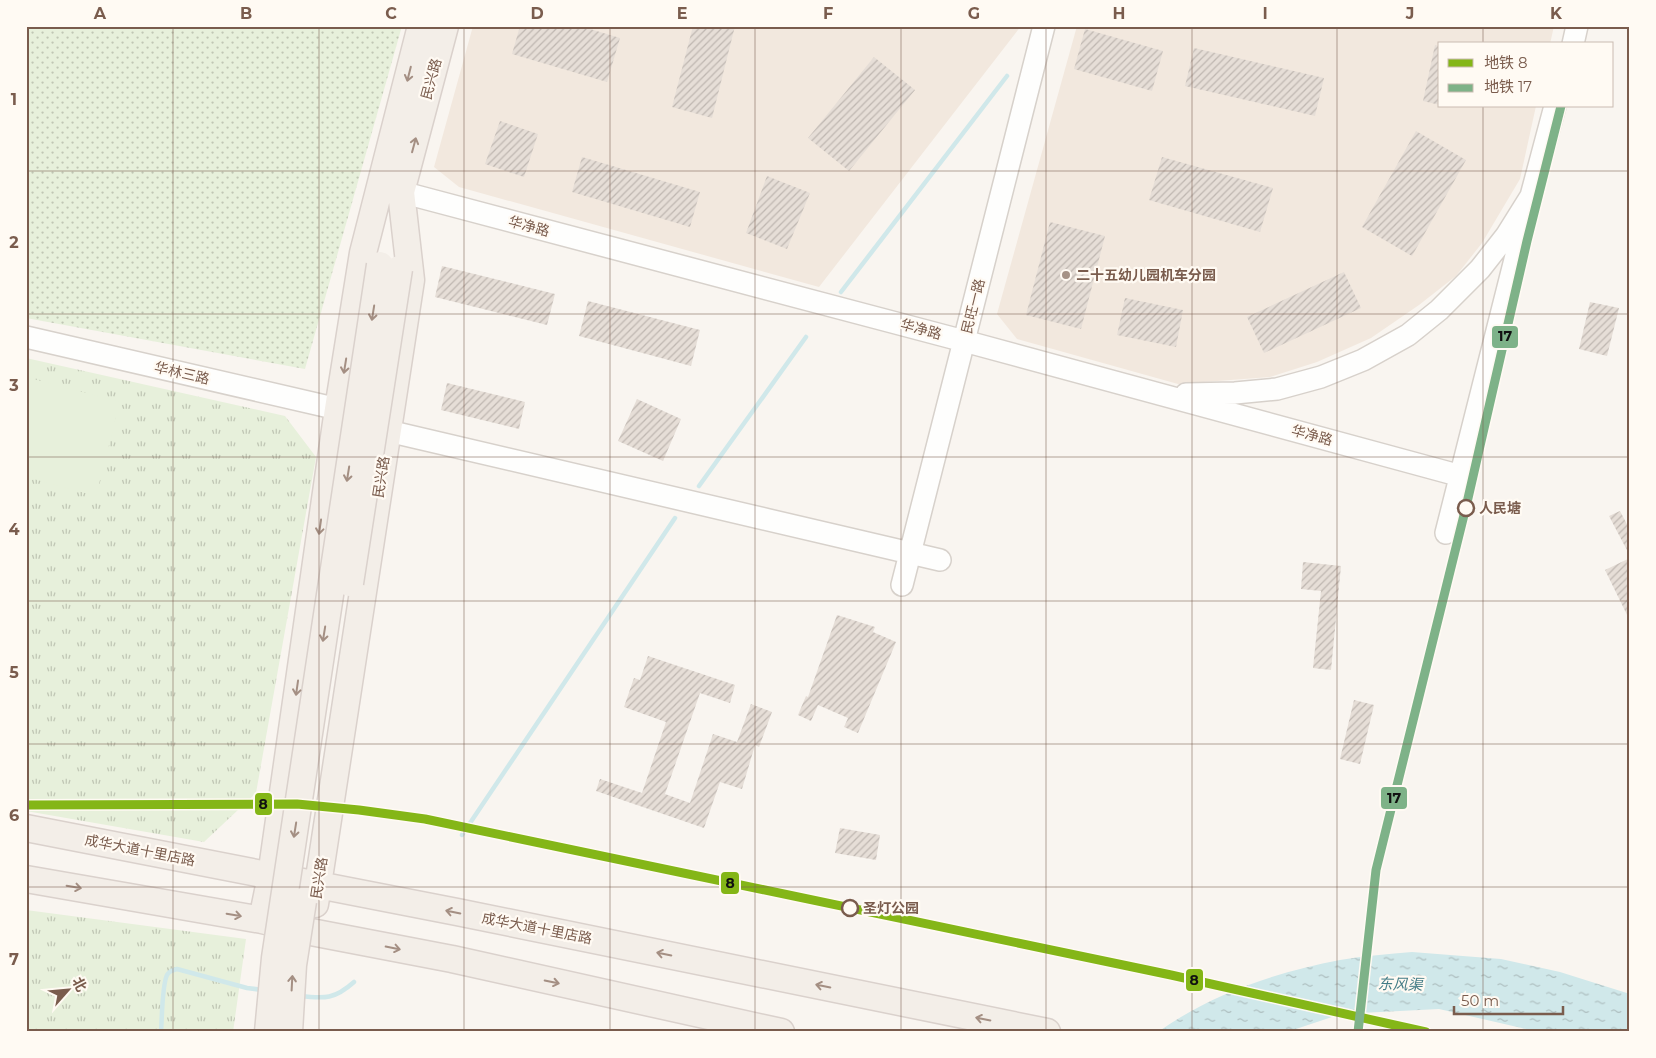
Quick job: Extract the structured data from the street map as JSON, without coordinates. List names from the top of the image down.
{
  "streets": {
    "main road": ["民兴路", "成华大道十里店路"],
    "street": ["华净路", "民旺一路", "华林三路"]
  },
  "crossings": [
    ["民兴路", "华净路"],
    ["民兴路", "华林三路"],
    ["民兴路", "成华大道十里店路"],
    ["华净路", "民旺一路"]
  ],
  "water": ["东风渠"],
  "places": ["二十五幼儿园机车分园", "人民塘", "圣灯公园"],
  "lines": ["metro line 17", "metro line 8"],
  "legend": ["地铁 8", "地铁 17"],
  "scale_bar": "50 m",
  "north": "top right",
  "grid": {
    "columns": [
      "A",
      "B",
      "C",
      "D",
      "E",
      "F",
      "G",
      "H",
      "I",
      "J",
      "K"
    ],
    "rows": [
      "1",
      "2",
      "3",
      "4",
      "5",
      "6",
      "7"
    ]
  }
}
